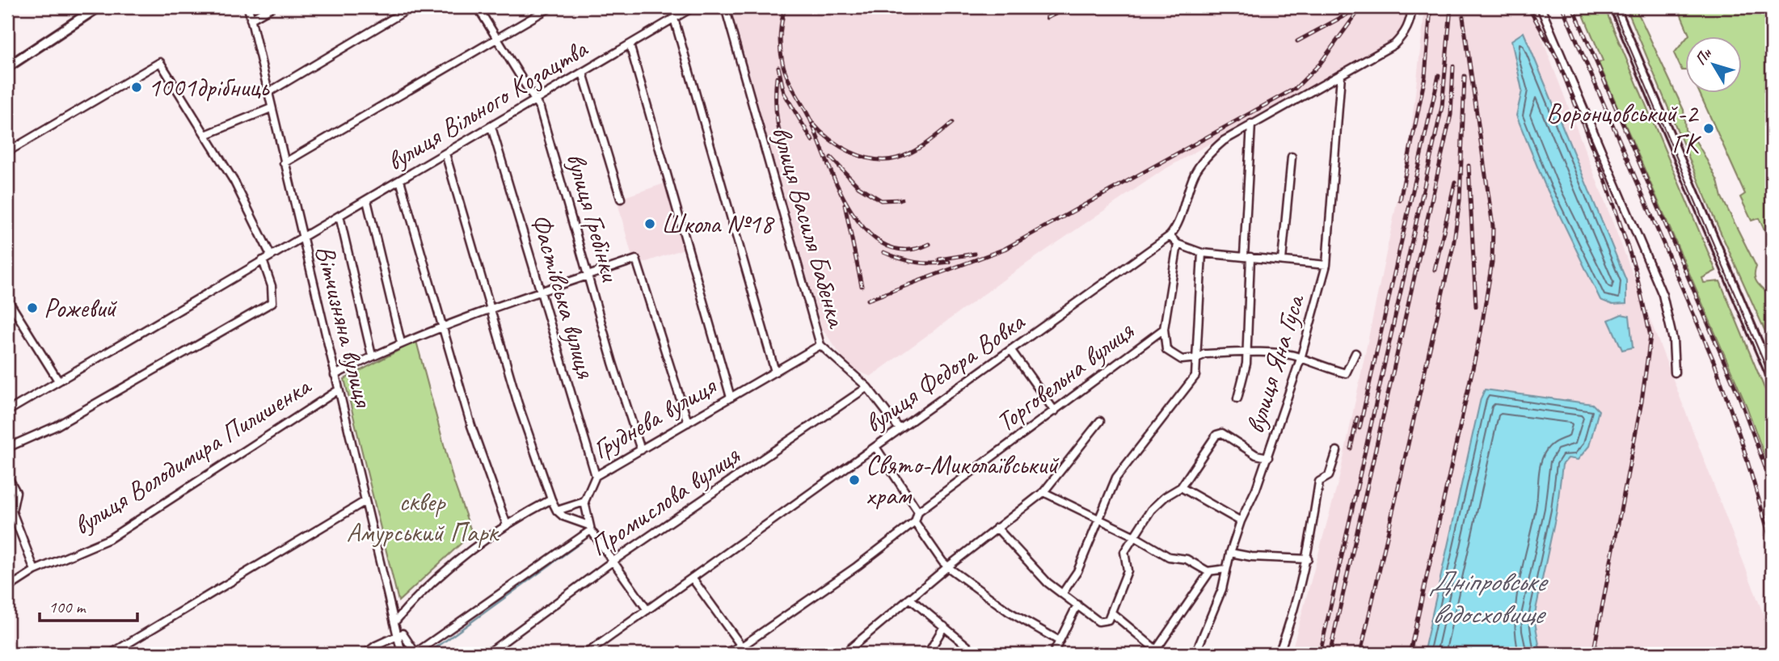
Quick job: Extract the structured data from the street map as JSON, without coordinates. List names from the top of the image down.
{
  "streets": {
    "street": [
      "вулиця Вільного Козацтва",
      "вулиця Гребінки",
      "вулиця Василя Бабенка",
      "Фастівська вулиця",
      "Вітчизняна вулиця",
      "вулиця Яна Гуса",
      "вулиця Федора Вовка",
      "Торговельна вулиця",
      "Груднева вулиця",
      "вулиця Володимира Пилишенка",
      "Промислова вулиця"
    ]
  },
  "crossings": [
    ["вулиця Вільного Козацтва", "вулиця Гребінки"],
    ["вулиця Вільного Козацтва", "Фастівська вулиця"],
    ["вулиця Вільного Козацтва", "Вітчизняна вулиця"],
    ["вулиця Гребінки", "Груднева вулиця"],
    ["вулиця Василя Бабенка", "вулиця Федора Вовка"],
    ["вулиця Василя Бабенка", "Груднева вулиця"],
    ["вулиця Василя Бабенка", "Промислова вулиця"],
    ["Фастівська вулиця", "Груднева вулиця"],
    ["Вітчизняна вулиця", "вулиця Володимира Пилишенка"]
  ],
  "water": ["Дніпровське водосховище"],
  "parks": ["сквер Амурський Парк"],
  "places": [
    "1001дрібниць",
    "Воронцовський-2 ГК",
    "Школа №18",
    "Рожевий",
    "Свято-Миколаївський храм"
  ],
  "scale_bar": "100 m",
  "north": "top left"
}
